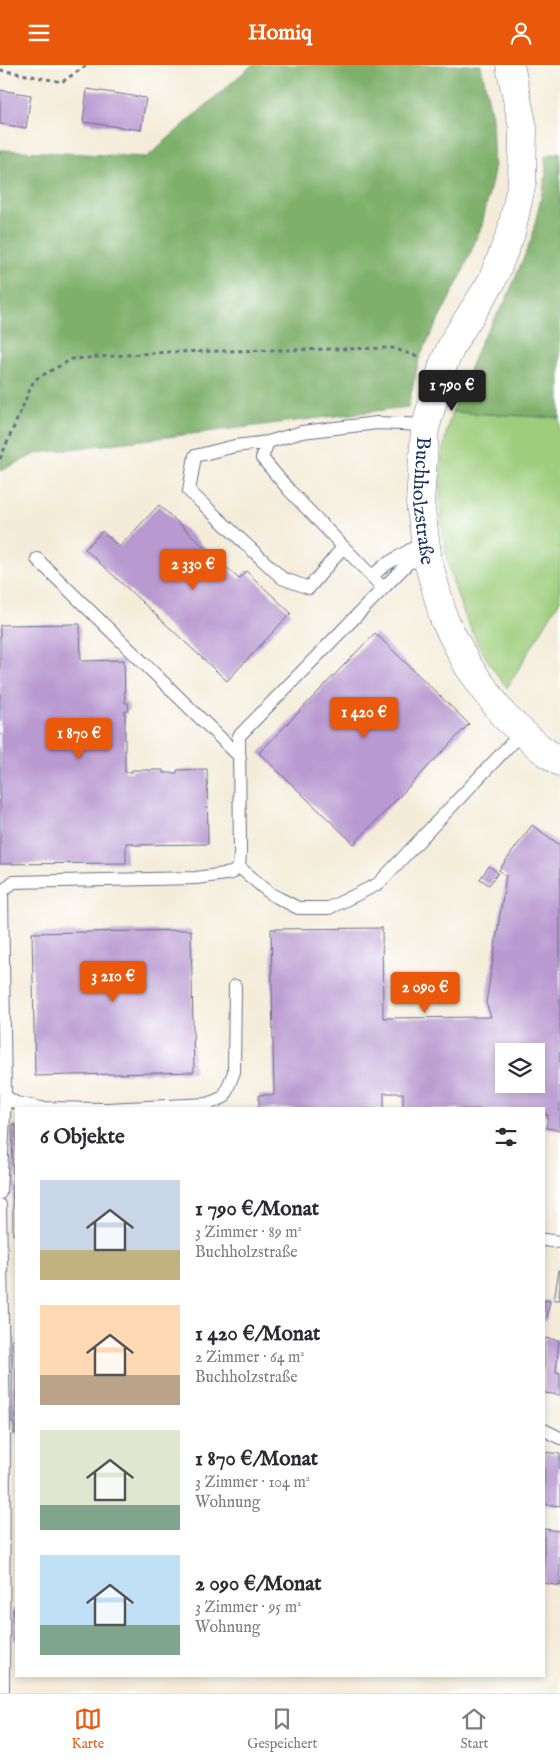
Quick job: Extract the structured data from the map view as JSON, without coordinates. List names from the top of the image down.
{
  "streets": {
    "street": ["Buchholzstraße"]
  },
  "page": {
    "header": "Homiq",
    "price": [
      "1 790 €",
      "2 330 €",
      "1 420 €",
      "1 870 €",
      "3 210 €",
      "2 090 €"
    ],
    "heading": "6 Objekte",
    "list": [
      {
        "name": "1 790 €/Monat",
        "note": "3 Zimmer · 89 m² · Buchholzstraße"
      },
      {
        "name": "1 420 €/Monat",
        "note": "2 Zimmer · 64 m² · Buchholzstraße"
      },
      {
        "name": "1 870 €/Monat",
        "note": "3 Zimmer · 104 m² · Wohnung"
      },
      {
        "name": "2 090 €/Monat",
        "note": "3 Zimmer · 95 m² · Wohnung"
      }
    ],
    "tabs": ["Karte", "Gespeichert", "Start"]
  }
}
